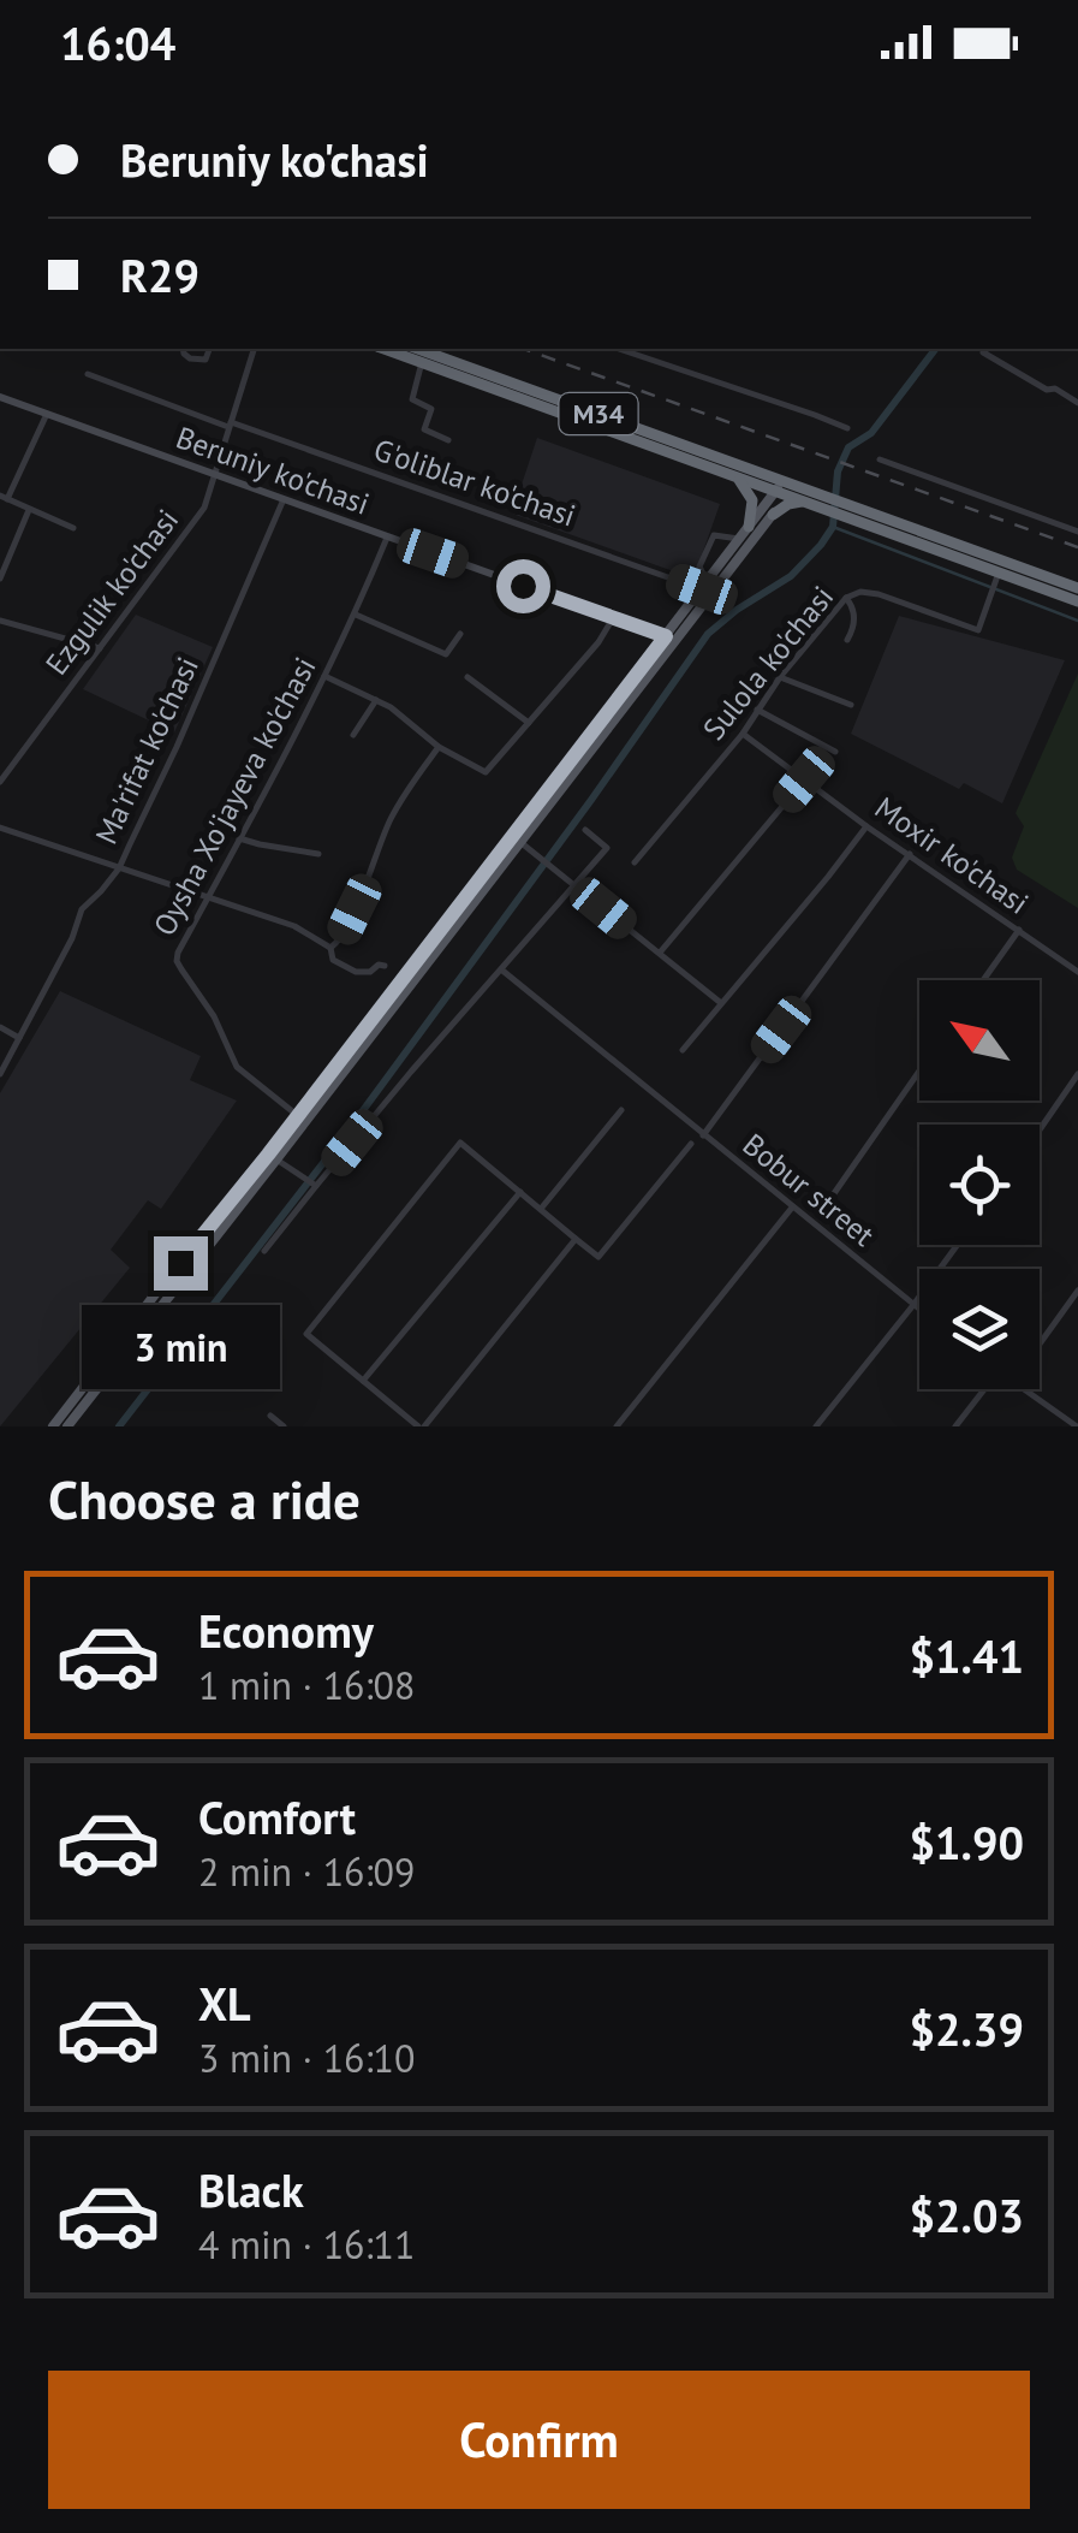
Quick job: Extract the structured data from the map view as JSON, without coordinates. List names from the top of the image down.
{
  "streets": {
    "highway": ["M34"],
    "street": [
      "Beruniy ko'chasi",
      "G'oliblar ko'chasi",
      "Ezgulik ko'chasi",
      "Sulola ko'chasi",
      "Ma'rifat ko'chasi",
      "Oysha Xo'jayeva ko'chasi",
      "Moxir ko'chasi",
      "Bobur street"
    ]
  },
  "crossings": [
    ["M34", "Sulola ko'chasi"],
    ["Beruniy ko'chasi", "Ezgulik ko'chasi"],
    ["Beruniy ko'chasi", "Ma'rifat ko'chasi"],
    ["Beruniy ko'chasi", "Oysha Xo'jayeva ko'chasi"],
    ["G'oliblar ko'chasi", "Ezgulik ko'chasi"],
    ["Sulola ko'chasi", "Moxir ko'chasi"]
  ],
  "north": "top left",
  "page": {
    "status": "16:04",
    "banner": ["Beruniy ko'chasi", "R29"],
    "bubble": "3 min",
    "heading": "Choose a ride",
    "list": [
      {
        "name": "Economy",
        "note": "1 min · 16:08",
        "value": "$1.41"
      },
      {
        "name": "Comfort",
        "note": "2 min · 16:09",
        "value": "$1.90"
      },
      {
        "name": "XL",
        "note": "3 min · 16:10",
        "value": "$2.39"
      },
      {
        "name": "Black",
        "note": "4 min · 16:11",
        "value": "$2.03"
      }
    ],
    "buttons": "Confirm"
  }
}
